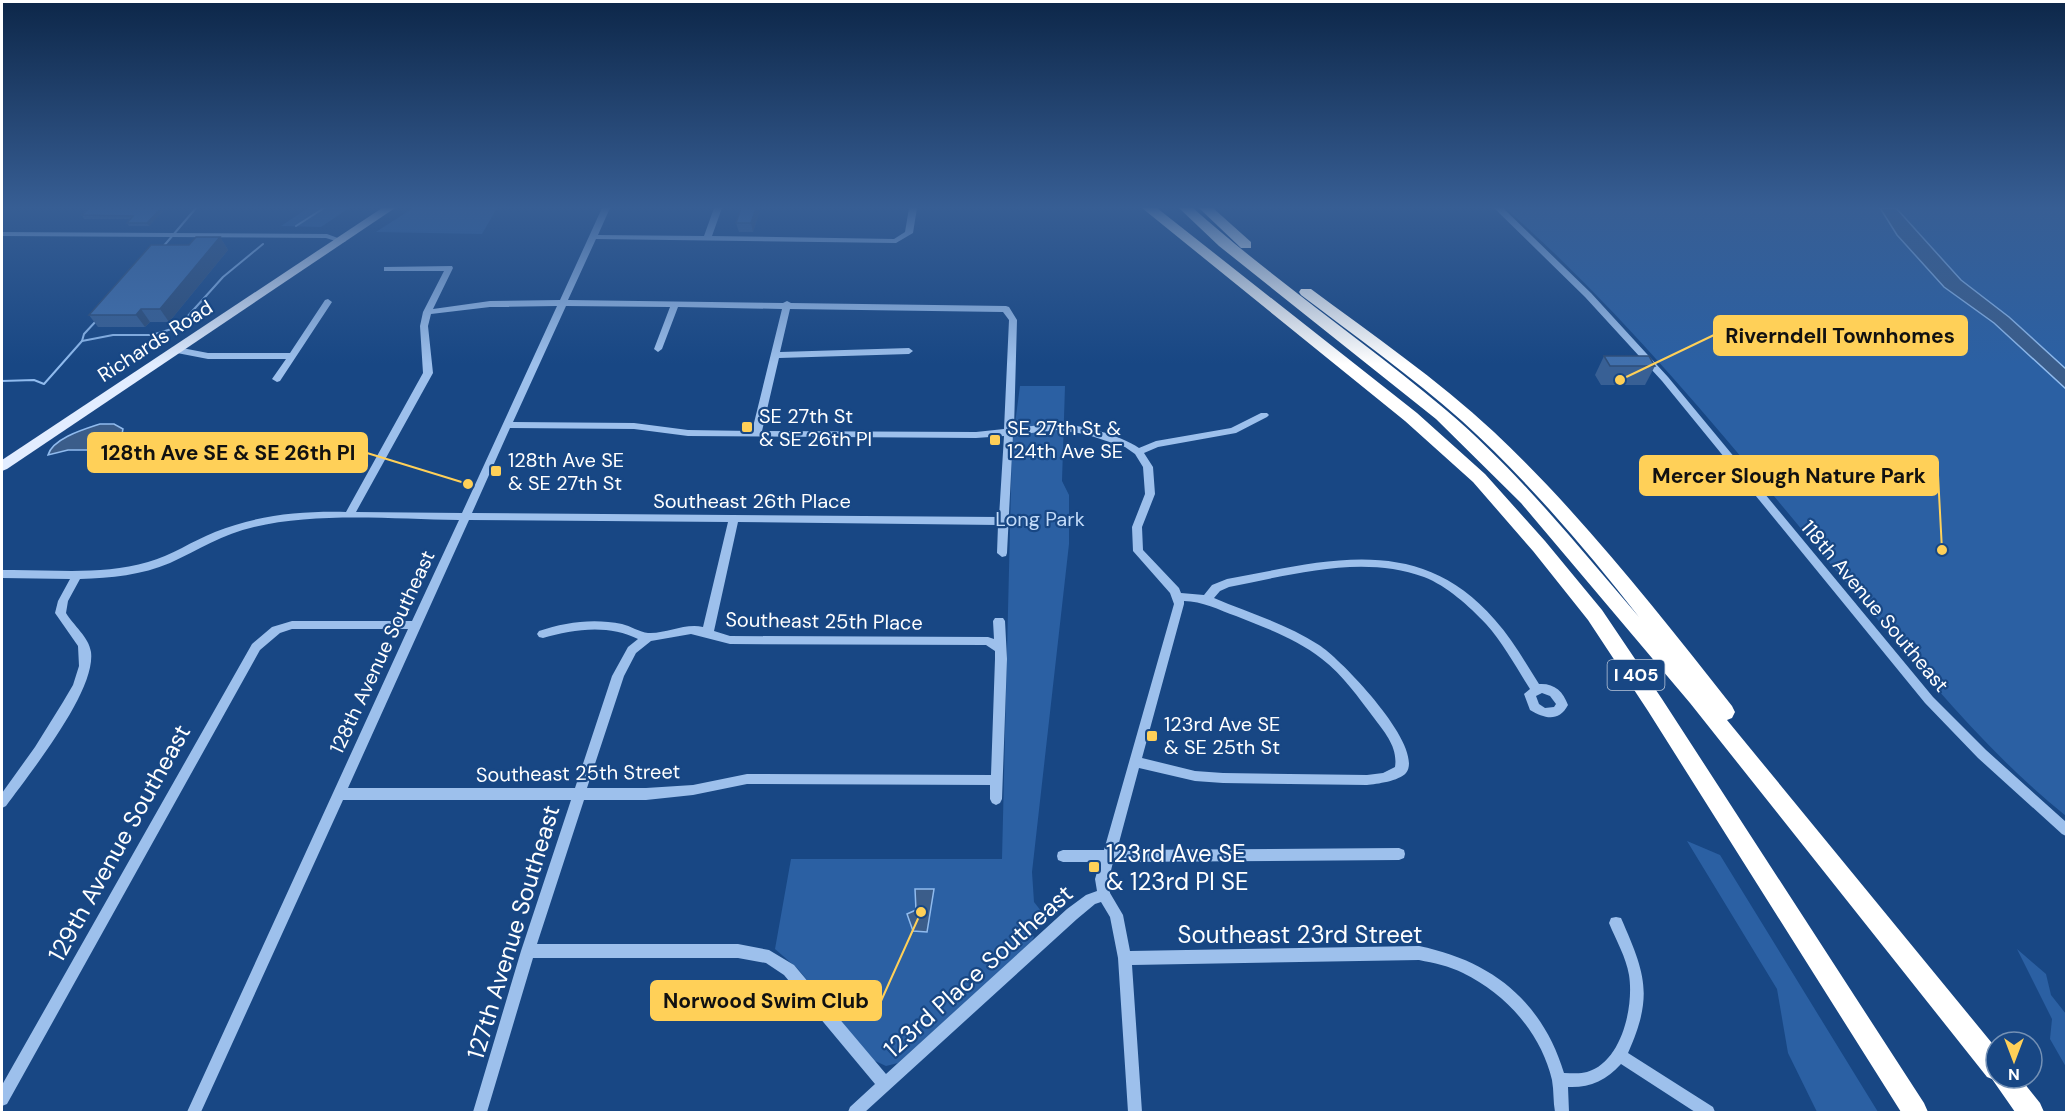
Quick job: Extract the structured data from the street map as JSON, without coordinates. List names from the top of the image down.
{
  "streets": {
    "highway": ["I 405"],
    "main road": ["Richards Road"],
    "street": [
      "Southeast 26th Place",
      "118th Avenue Southeast",
      "Southeast 25th Place",
      "128th Avenue Southeast",
      "Southeast 25th Street",
      "129th Avenue Southeast",
      "127th Avenue Southeast",
      "Southeast 23rd Street",
      "123rd Place Southeast"
    ]
  },
  "crossings": [
    ["Southeast 26th Place", "128th Avenue Southeast"],
    ["Southeast 25th Place", "127th Avenue Southeast"],
    ["128th Avenue Southeast", "Southeast 25th Street"],
    ["128th Avenue Southeast", "129th Avenue Southeast"],
    ["Southeast 25th Street", "127th Avenue Southeast"]
  ],
  "parks": ["Long Park"],
  "places": {
    "other": [
      "Riverndell Townhomes",
      "128th Ave SE & SE 26th Pl",
      "Mercer Slough Nature Park",
      "Norwood Swim Club"
    ],
    "transit": [
      "SE 27th St & SE 26th Pl",
      "SE 27th St & 124th Ave SE",
      "128th Ave SE & SE 27th St",
      "123rd Ave SE & SE 25th St",
      "123rd Ave SE & 123rd Pl SE"
    ]
  },
  "north": "bottom"
}
